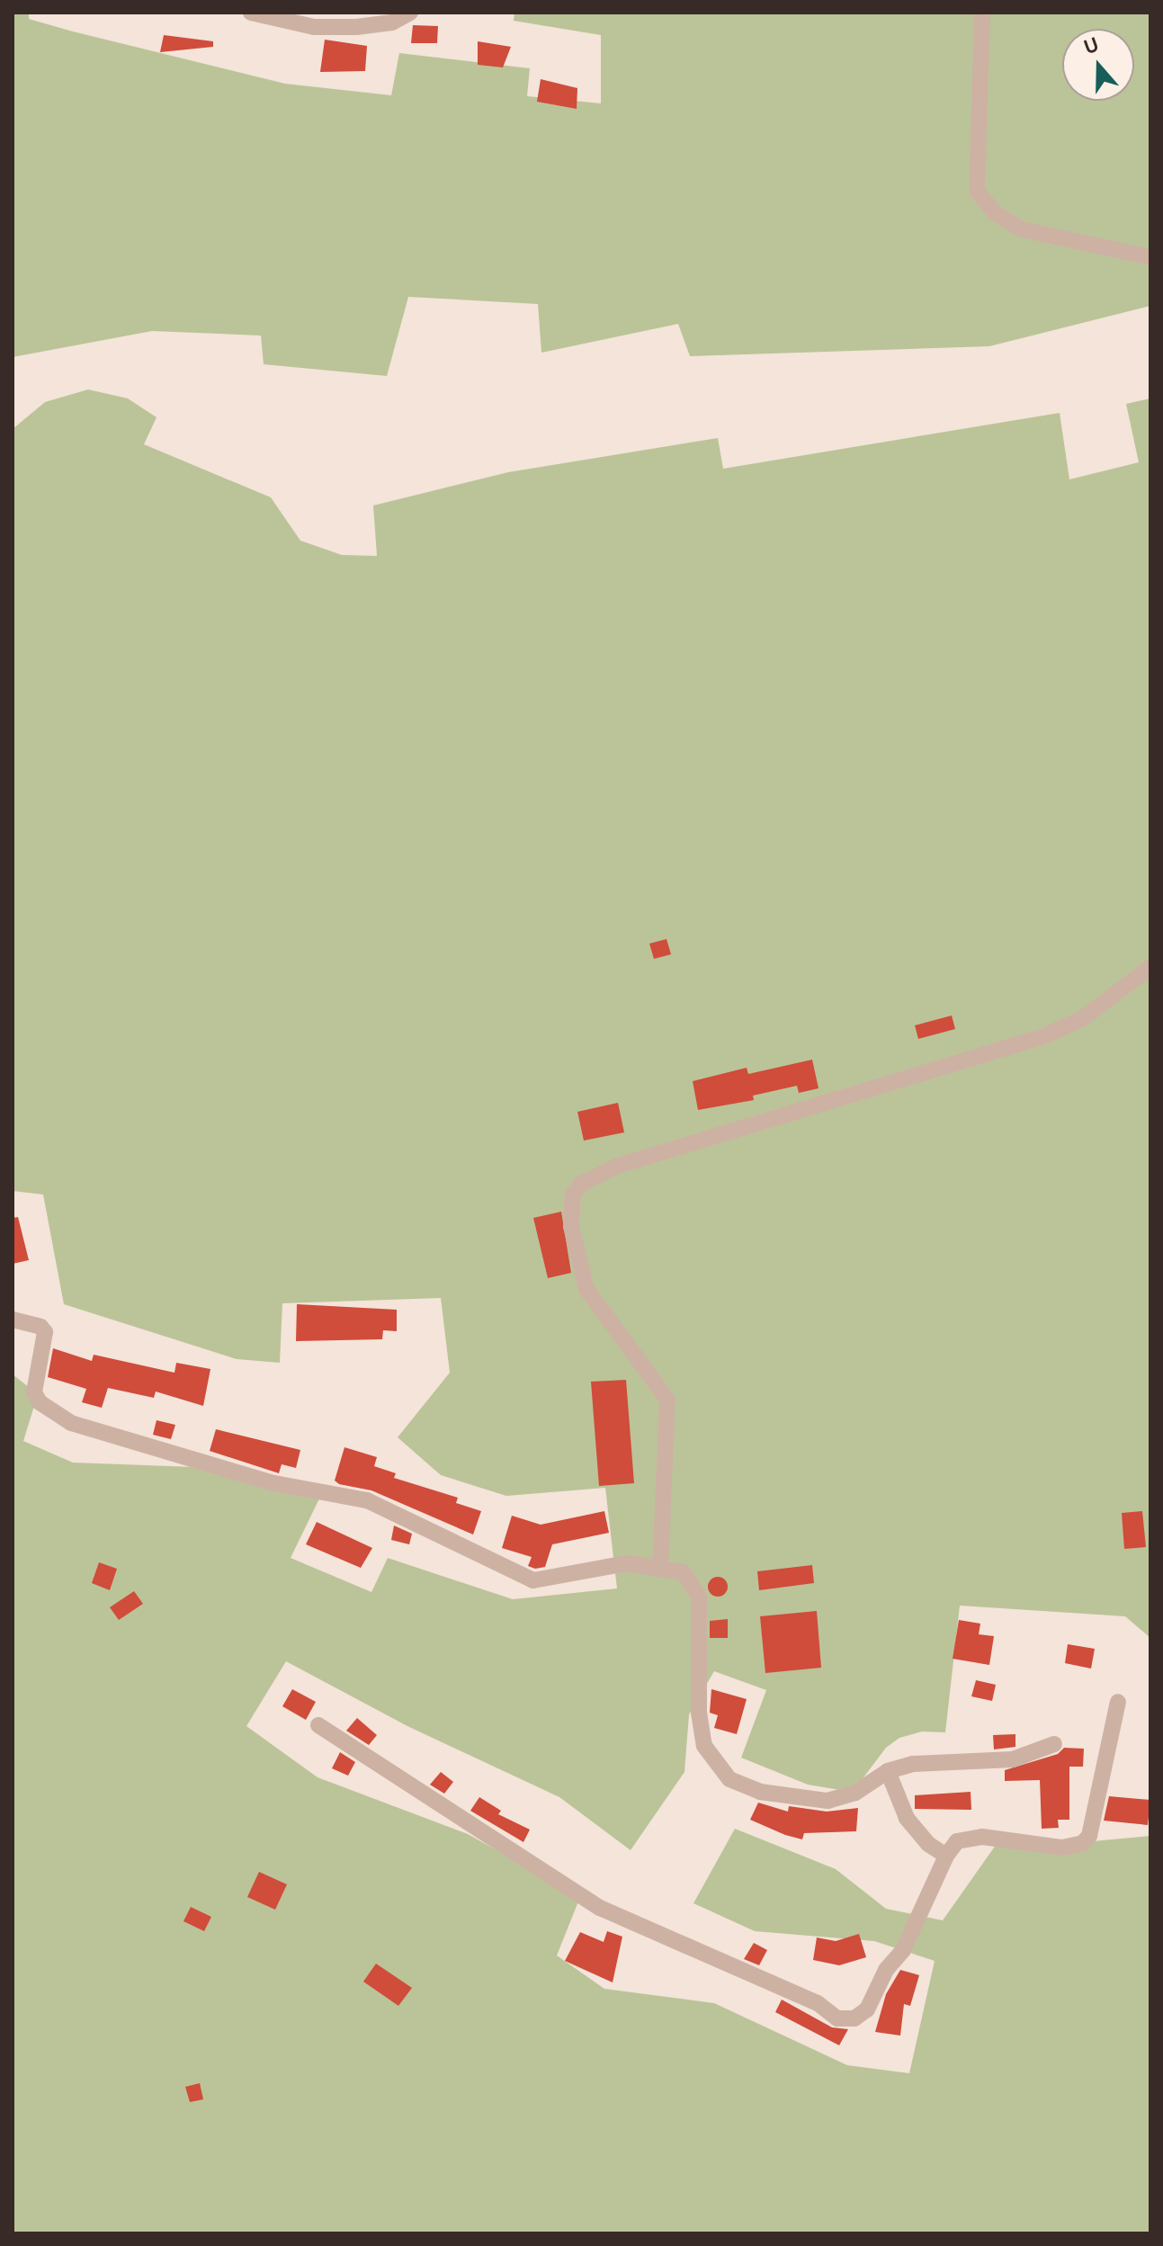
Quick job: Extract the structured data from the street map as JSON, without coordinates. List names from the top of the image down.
{
  "north": "top"
}
